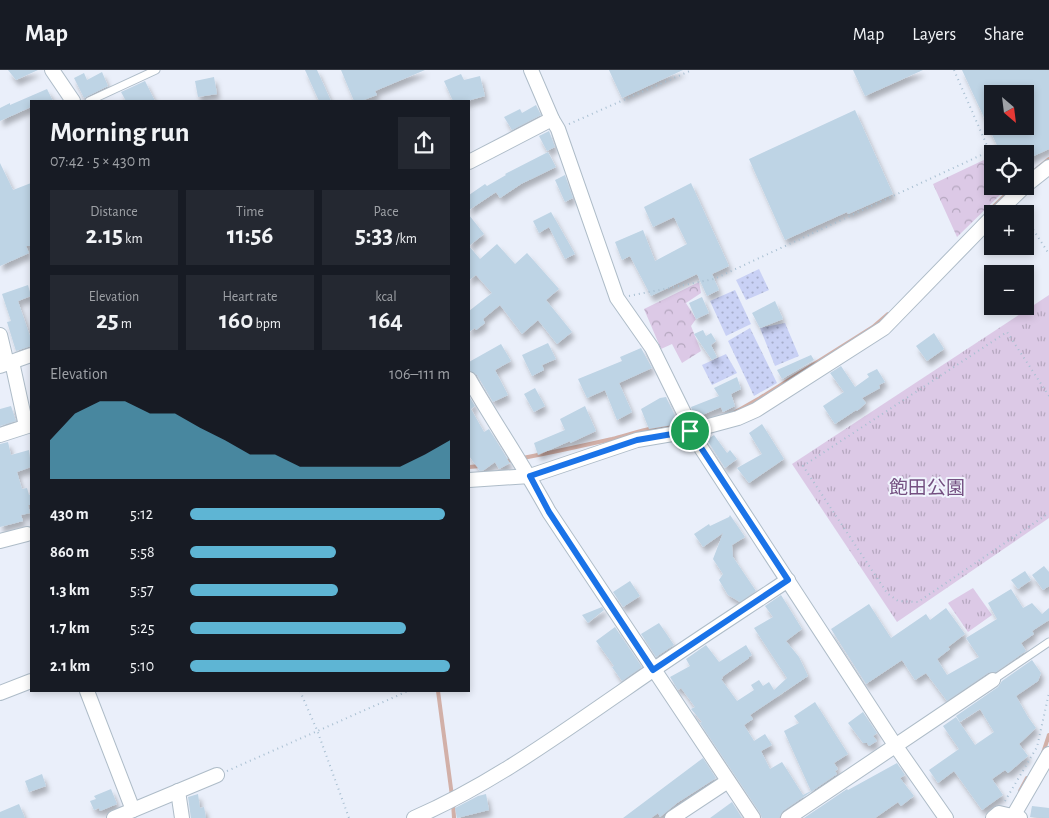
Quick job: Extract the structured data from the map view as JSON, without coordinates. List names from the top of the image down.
{
  "parks": ["飽田公園"],
  "north": "bottom right",
  "page": {
    "header": "Map",
    "nav": ["Map", "Layers", "Share"],
    "map_buttons": ["+", "−"],
    "heading": ["Morning run", "07:42 · 5 × 430 m"],
    "stats": [
      ["Distance", "2.15 km"],
      ["Time", "11:56"],
      ["Pace", "5:33 /km"],
      ["Elevation", "25 m"],
      ["Heart rate", "160 bpm"],
      ["kcal", "164"]
    ],
    "chart": ["Elevation", "106–111 m"],
    "list": [
      {
        "name": "430 m",
        "note": "5:12"
      },
      {
        "name": "860 m",
        "note": "5:58"
      },
      {
        "name": "1.3 km",
        "note": "5:57"
      },
      {
        "name": "1.7 km",
        "note": "5:25"
      },
      {
        "name": "2.1 km",
        "note": "5:10"
      }
    ]
  }
}
